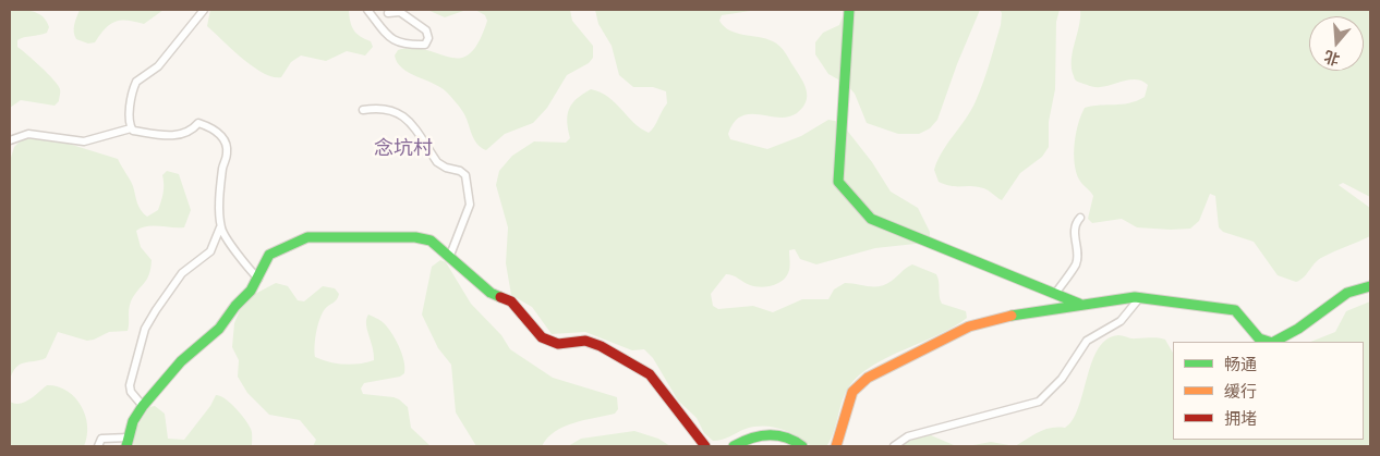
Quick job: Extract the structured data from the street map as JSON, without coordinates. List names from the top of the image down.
{
  "districts": ["念坑村"],
  "legend": ["畅通", "缓行", "拥堵"],
  "north": "bottom"
}
